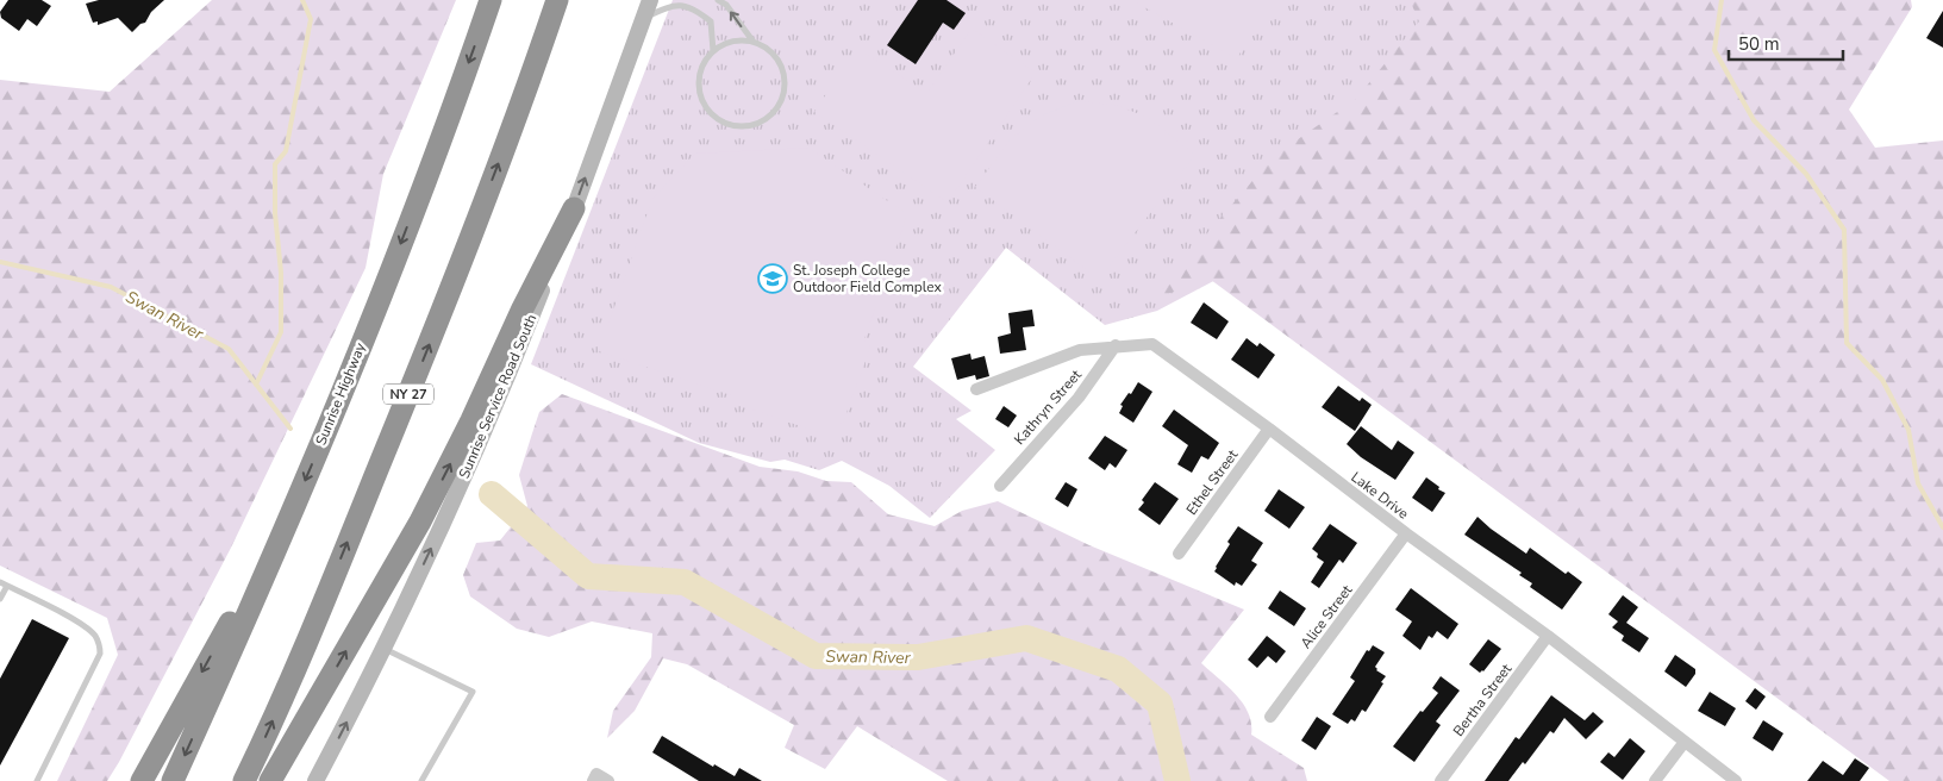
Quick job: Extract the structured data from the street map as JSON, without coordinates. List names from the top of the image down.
{
  "streets": {
    "highway": ["Sunrise Highway", "NY 27"],
    "main road": ["Sunrise Service Road South"],
    "street": [
      "Kathryn Street",
      "Ethel Street",
      "Lake Drive",
      "Alice Street",
      "Bertha Street"
    ]
  },
  "crossings": [
    ["Kathryn Street", "Lake Drive"],
    ["Ethel Street", "Lake Drive"],
    ["Lake Drive", "Alice Street"],
    ["Lake Drive", "Bertha Street"]
  ],
  "one_way": ["Sunrise Service Road South"],
  "water": ["Swan River"],
  "places": {
    "school or university": ["St. Joseph College Outdoor Field Complex"]
  },
  "scale_bar": "50 m"
}
